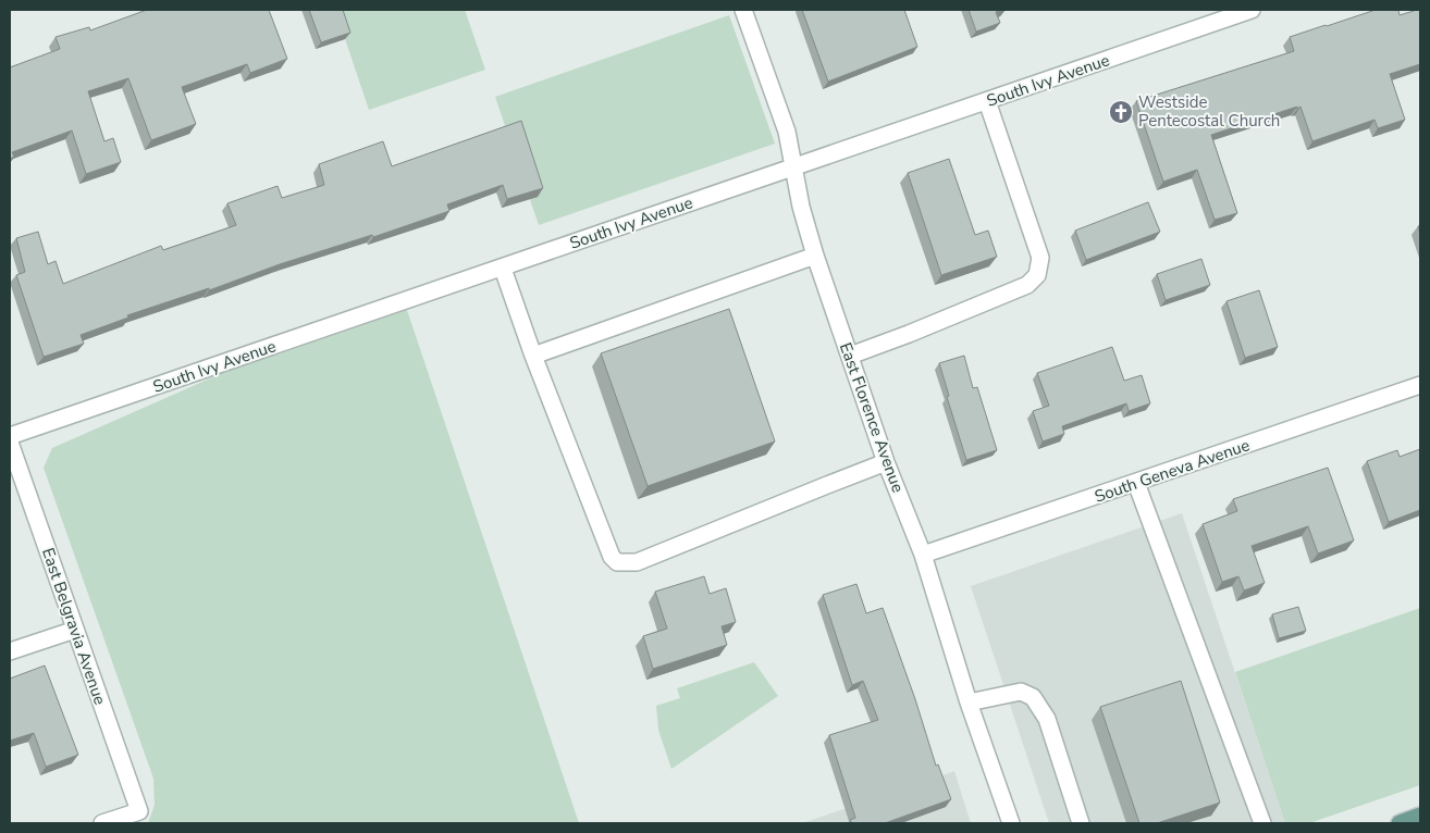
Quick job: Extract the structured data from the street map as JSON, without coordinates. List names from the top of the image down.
{
  "streets": {
    "street": [
      "South Ivy Avenue",
      "East Florence Avenue",
      "South Geneva Avenue",
      "East Belgravia Avenue"
    ]
  },
  "crossings": [
    ["South Ivy Avenue", "East Florence Avenue"],
    ["East Florence Avenue", "South Geneva Avenue"]
  ],
  "places": {
    "church": ["Westside Pentecostal Church"]
  }
}
